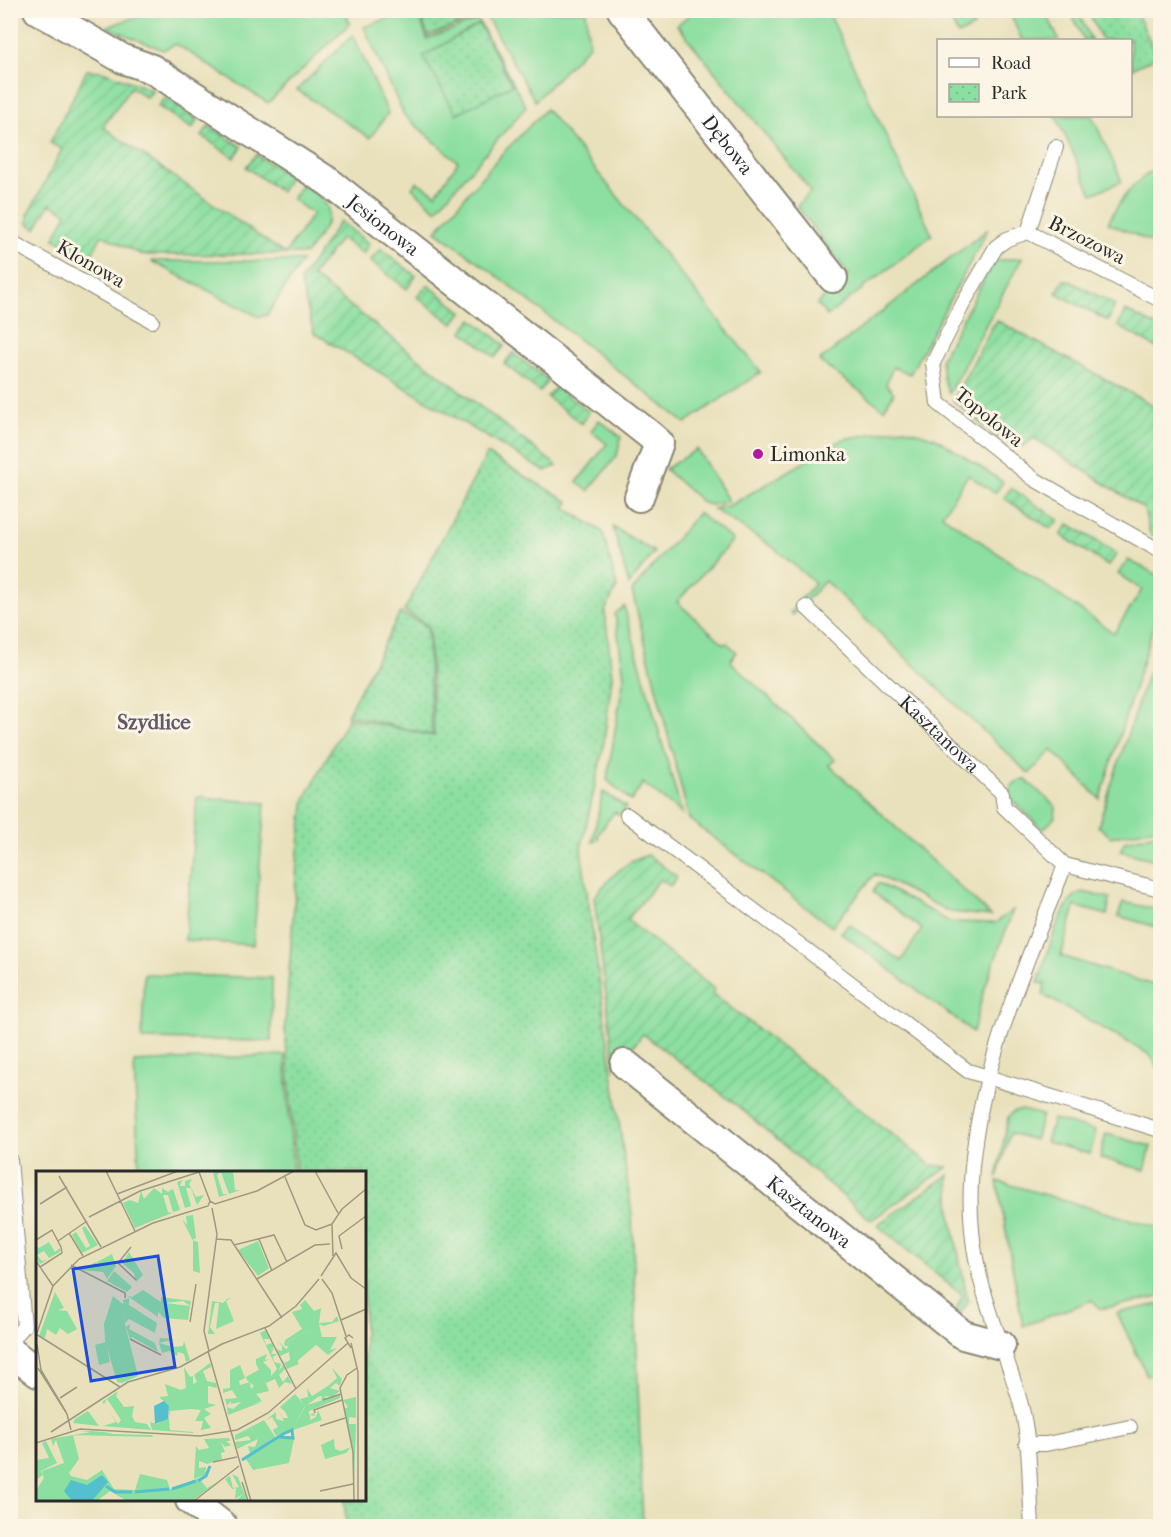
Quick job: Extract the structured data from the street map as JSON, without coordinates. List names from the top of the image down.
{
  "streets": {
    "street": ["Dębowa", "Jesionowa", "Kasztanowa"],
    "lane": ["Brzozowa", "Klonowa", "Topolowa"]
  },
  "crossings": [
    ["Brzozowa", "Topolowa"]
  ],
  "districts": ["Szydlice"],
  "places": ["Limonka"],
  "legend": ["Road", "Park"]
}
